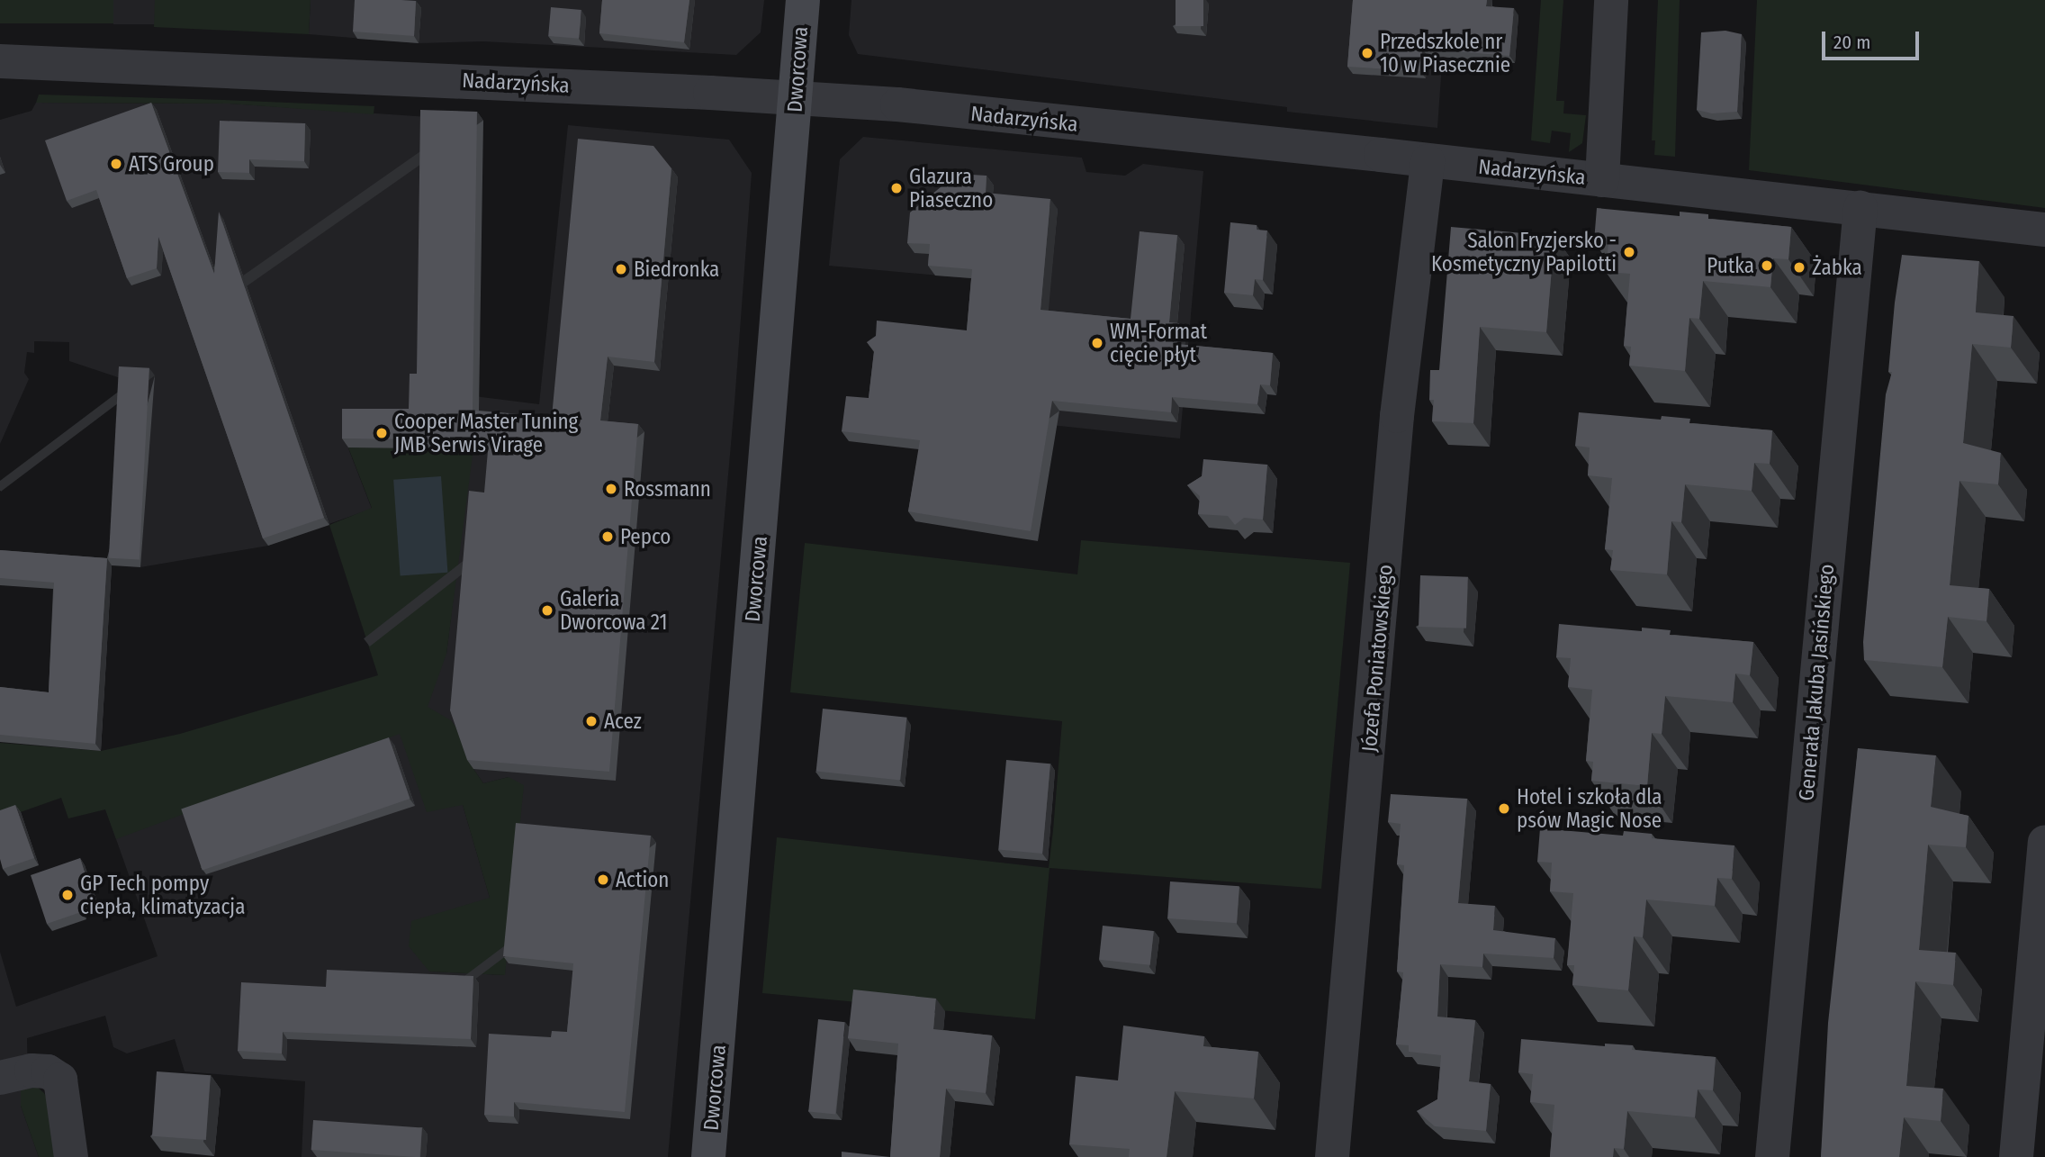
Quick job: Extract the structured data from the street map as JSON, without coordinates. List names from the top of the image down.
{
  "streets": {
    "street": [
      "Dworcowa",
      "Nadarzyńska",
      "Józefa Poniatowskiego",
      "Generała Jakuba Jasińskiego"
    ]
  },
  "crossings": [
    ["Dworcowa", "Nadarzyńska"],
    ["Nadarzyńska", "Józefa Poniatowskiego"],
    ["Nadarzyńska", "Generała Jakuba Jasińskiego"]
  ],
  "places": [
    "Przedszkole nr 10 w Piasecznie",
    "ATS Group",
    "Glazura Piaseczno",
    "Salon Fryzjersko - Kosmetyczny Papilotti",
    "Putka",
    "Żabka",
    "Biedronka",
    "WM-Format cięcie płyt",
    "Cooper Master Tuning JMB Serwis Virage",
    "Rossmann",
    "Pepco",
    "Galeria Dworcowa 21",
    "Acez",
    "Hotel i szkoła dla psów Magic Nose",
    "Action",
    "GP Tech pompy ciepła, klimatyzacja"
  ],
  "scale_bar": "20 m"
}
